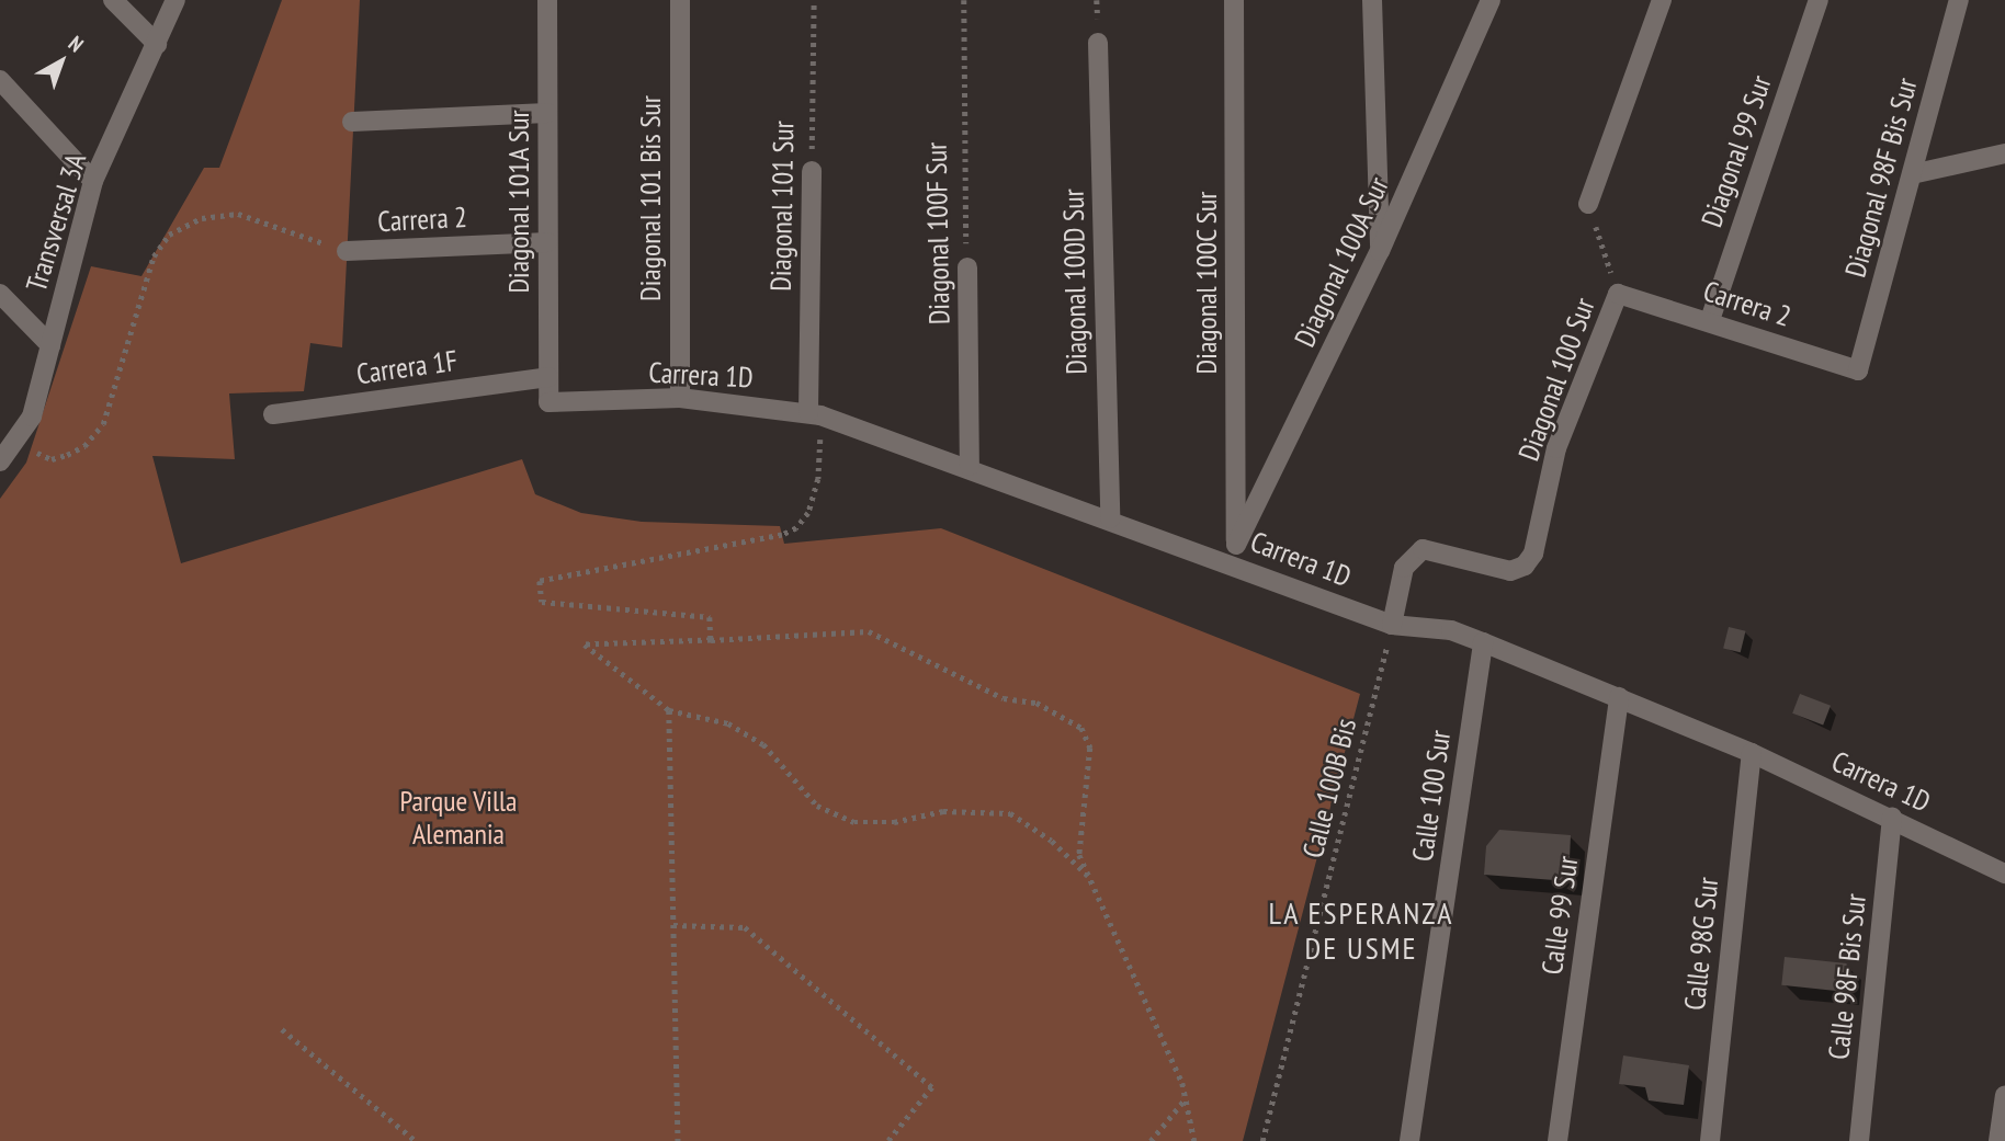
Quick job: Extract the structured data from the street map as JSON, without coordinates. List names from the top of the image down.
{
  "streets": {
    "street": [
      "Diagonal 99 Sur",
      "Diagonal 98F Bis Sur",
      "Diagonal 101 Bis Sur",
      "Diagonal 101A Sur",
      "Diagonal 101 Sur",
      "Carrera 2",
      "Transversal 3A",
      "Diagonal 100F Sur",
      "Diagonal 100A Sur",
      "Diagonal 100D Sur",
      "Diagonal 100C Sur",
      "Carrera 1F",
      "Carrera 1D",
      "Diagonal 100 Sur",
      "Calle 100 Sur",
      "Calle 99 Sur",
      "Calle 98G Sur",
      "Calle 98F Bis Sur"
    ],
    "path": ["Calle 100B Bis"]
  },
  "crossings": [
    ["Diagonal 99 Sur", "Carrera 2"],
    ["Diagonal 98F Bis Sur", "Carrera 2"],
    ["Diagonal 101 Bis Sur", "Carrera 1D"],
    ["Diagonal 101A Sur", "Carrera 2"],
    ["Diagonal 101A Sur", "Carrera 1F"],
    ["Diagonal 101A Sur", "Carrera 1D"],
    ["Diagonal 101 Sur", "Carrera 1D"],
    ["Carrera 2", "Diagonal 100 Sur"],
    ["Diagonal 100F Sur", "Carrera 1D"],
    ["Diagonal 100A Sur", "Diagonal 100C Sur"],
    ["Diagonal 100D Sur", "Carrera 1D"],
    ["Diagonal 100C Sur", "Carrera 1D"],
    ["Carrera 1D", "Diagonal 100 Sur"],
    ["Carrera 1D", "Calle 100B Bis"],
    ["Carrera 1D", "Calle 100 Sur"],
    ["Carrera 1D", "Calle 99 Sur"],
    ["Carrera 1D", "Calle 98G Sur"],
    ["Carrera 1D", "Calle 98F Bis Sur"],
    ["Diagonal 100 Sur", "Calle 100B Bis"]
  ],
  "districts": ["LA ESPERANZA DE USME"],
  "parks": ["Parque Villa Alemania"],
  "north": "top right"
}
